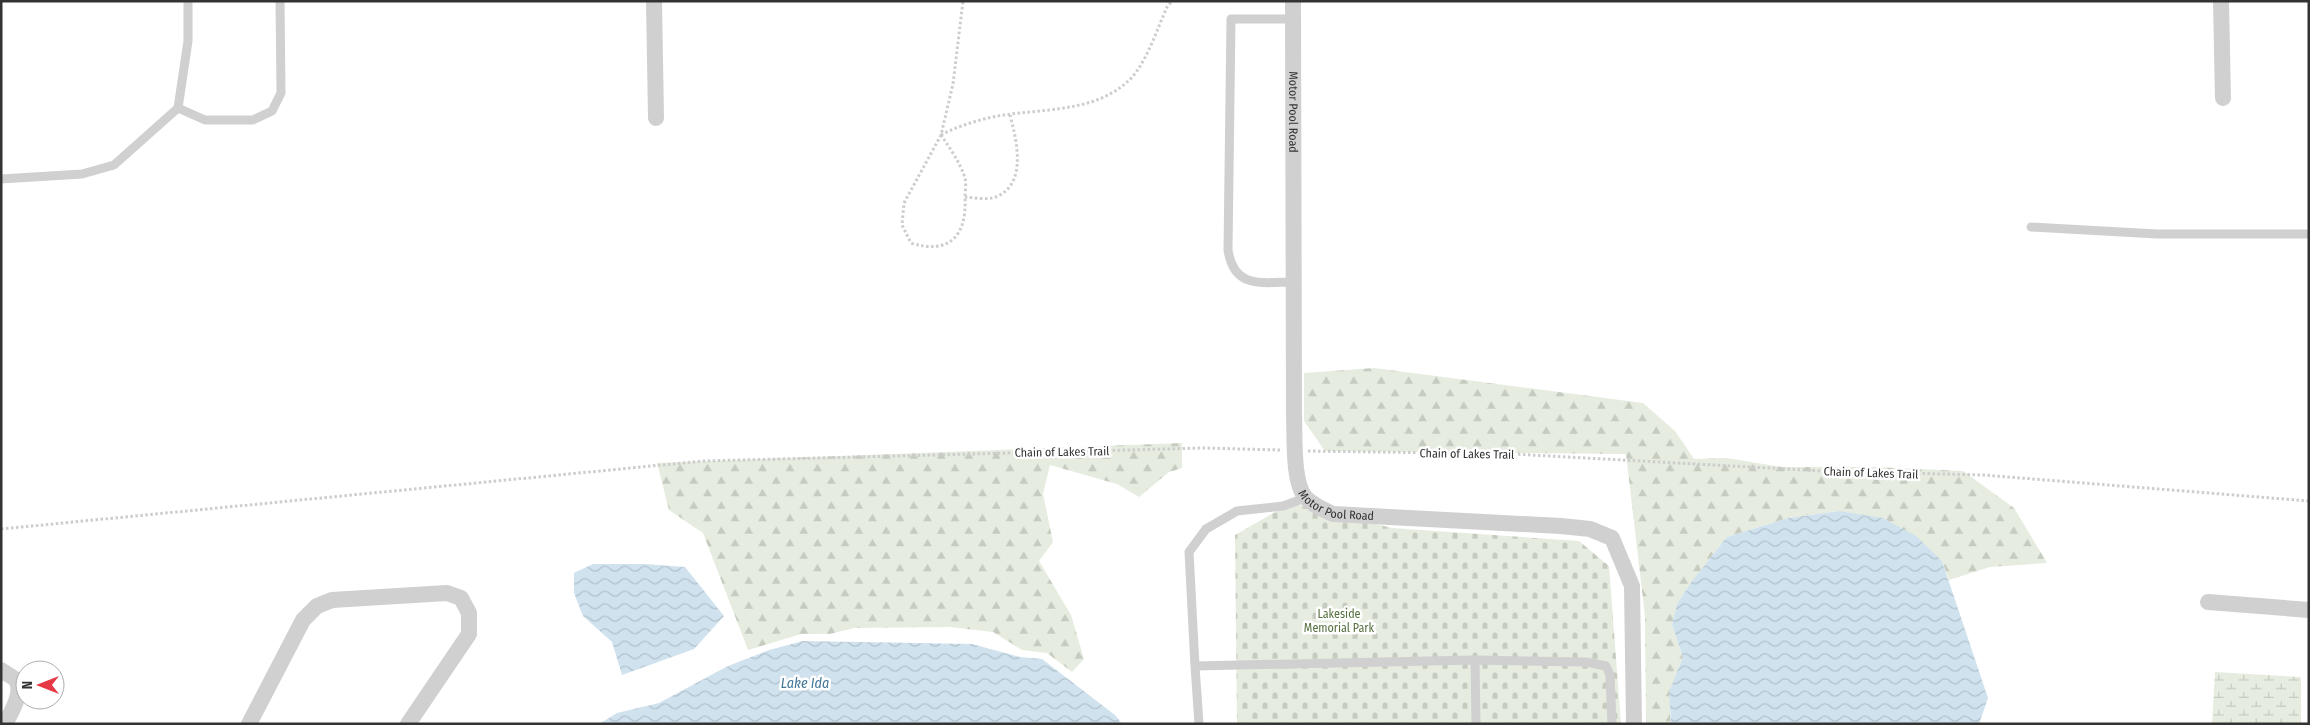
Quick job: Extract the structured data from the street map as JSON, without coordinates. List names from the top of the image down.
{
  "streets": {
    "street": ["Motor Pool Road"],
    "path": ["Chain of Lakes Trail"]
  },
  "crossings": [
    ["Motor Pool Road", "Chain of Lakes Trail"]
  ],
  "water": ["Lake Ida"],
  "parks": ["Lakeside Memorial Park"],
  "north": "left"
}
